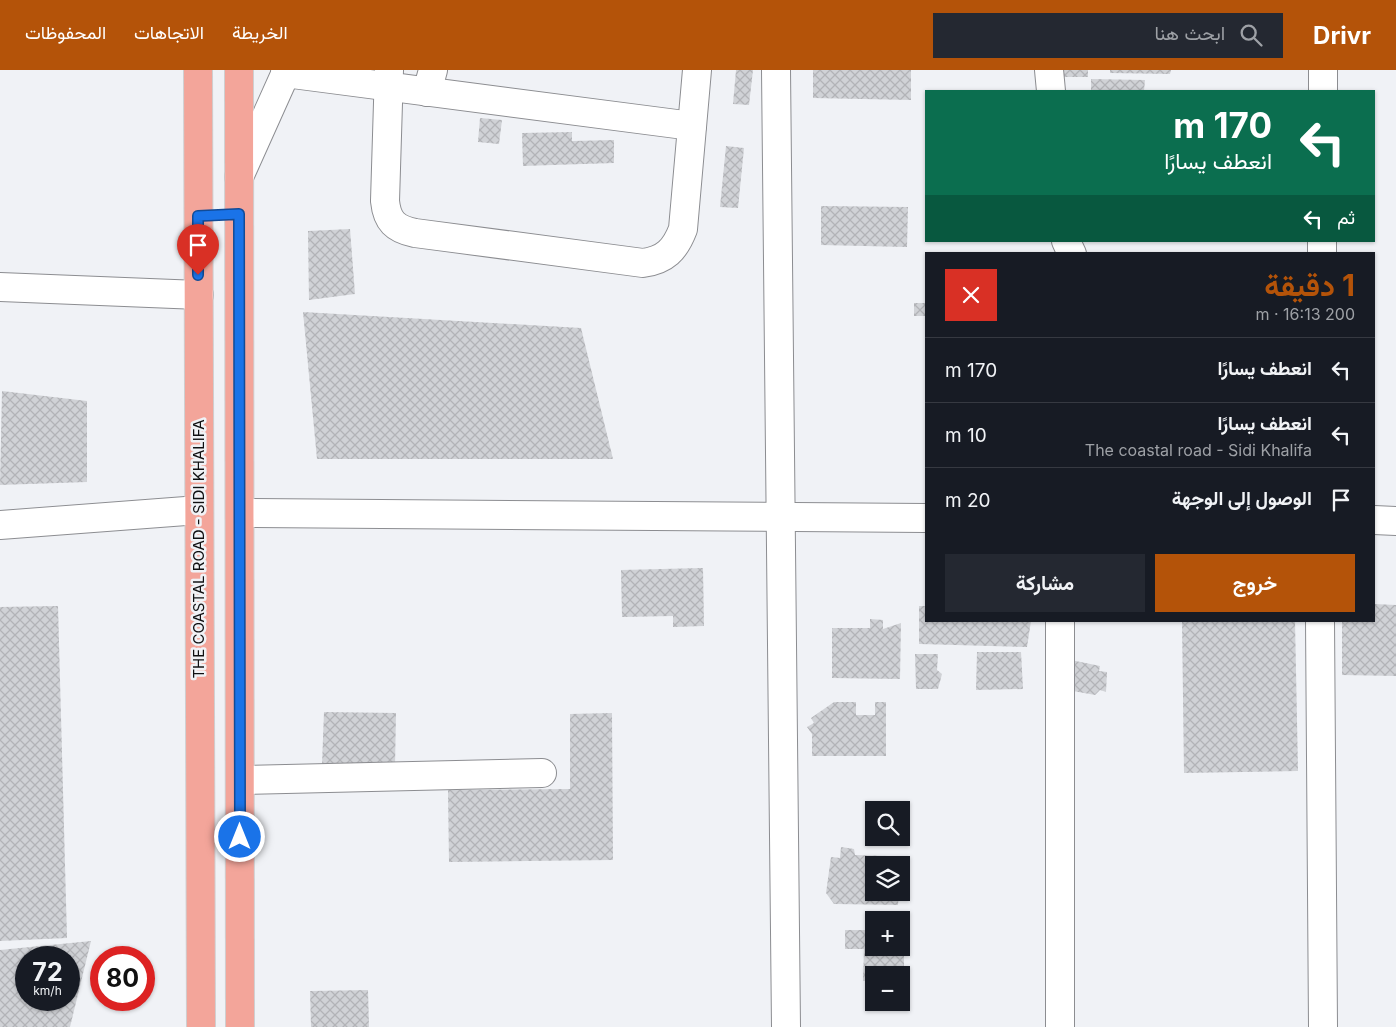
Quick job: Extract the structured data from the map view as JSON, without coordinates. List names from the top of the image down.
{
  "streets": {
    "highway": ["THE COASTAL ROAD - SIDI KHALIFA"]
  },
  "page": {
    "header": "Drivr",
    "search": "ابحث هنا",
    "nav": ["الخريطة", "الاتجاهات", "المحفوظات"],
    "turn": ["170 m", "انعطف يسارًا"],
    "then": "ثم",
    "heading": ["1 دقيقة", "200 m · 16:13"],
    "list": [
      {
        "name": "انعطف يسارًا",
        "value": "170 m"
      },
      {
        "name": "انعطف يسارًا",
        "note": "The coastal road - Sidi Khalifa",
        "value": "10 m"
      },
      {
        "name": "الوصول إلى الوجهة",
        "value": "20 m"
      }
    ],
    "buttons": ["خروج", "مشاركة"],
    "map_buttons": ["+", "−"],
    "speed": "72 km/h",
    "limit": "80"
  }
}
